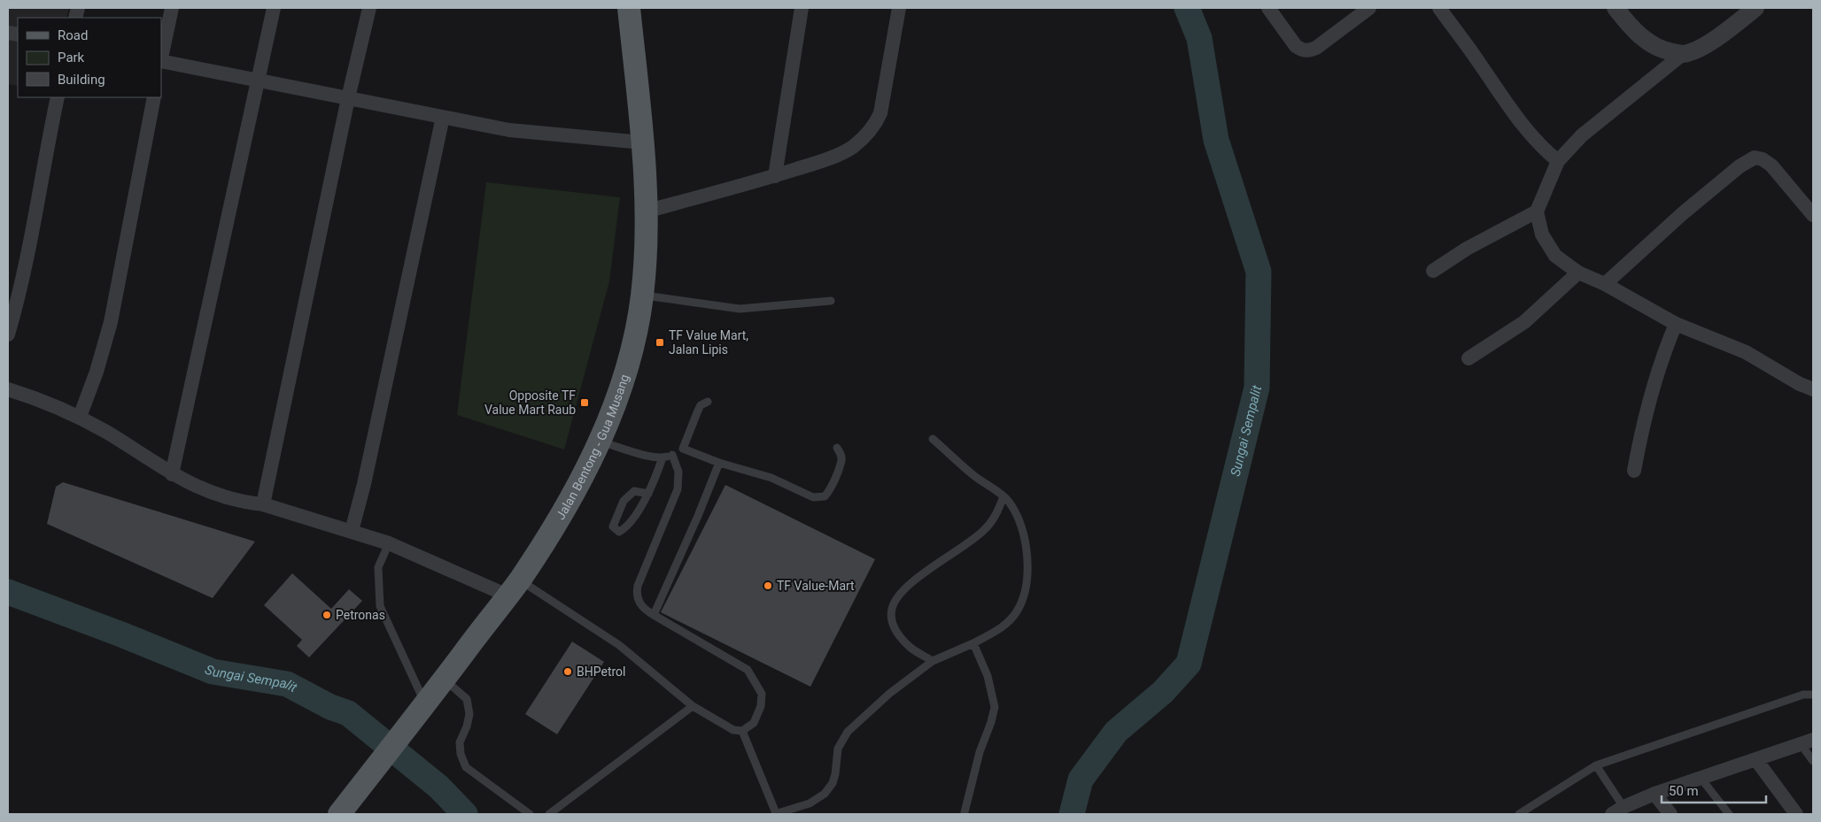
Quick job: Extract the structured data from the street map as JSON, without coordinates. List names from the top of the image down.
{
  "streets": {
    "main road": ["Jalan Bentong - Gua Musang"]
  },
  "water": ["Sungai Sempalit"],
  "places": {
    "transit": ["TF Value Mart, Jalan Lipis", "Opposite TF Value Mart Raub"],
    "other": ["TF Value-Mart", "Petronas", "BHPetrol"]
  },
  "legend": ["Road", "Park", "Building"],
  "scale_bar": "50 m"
}
